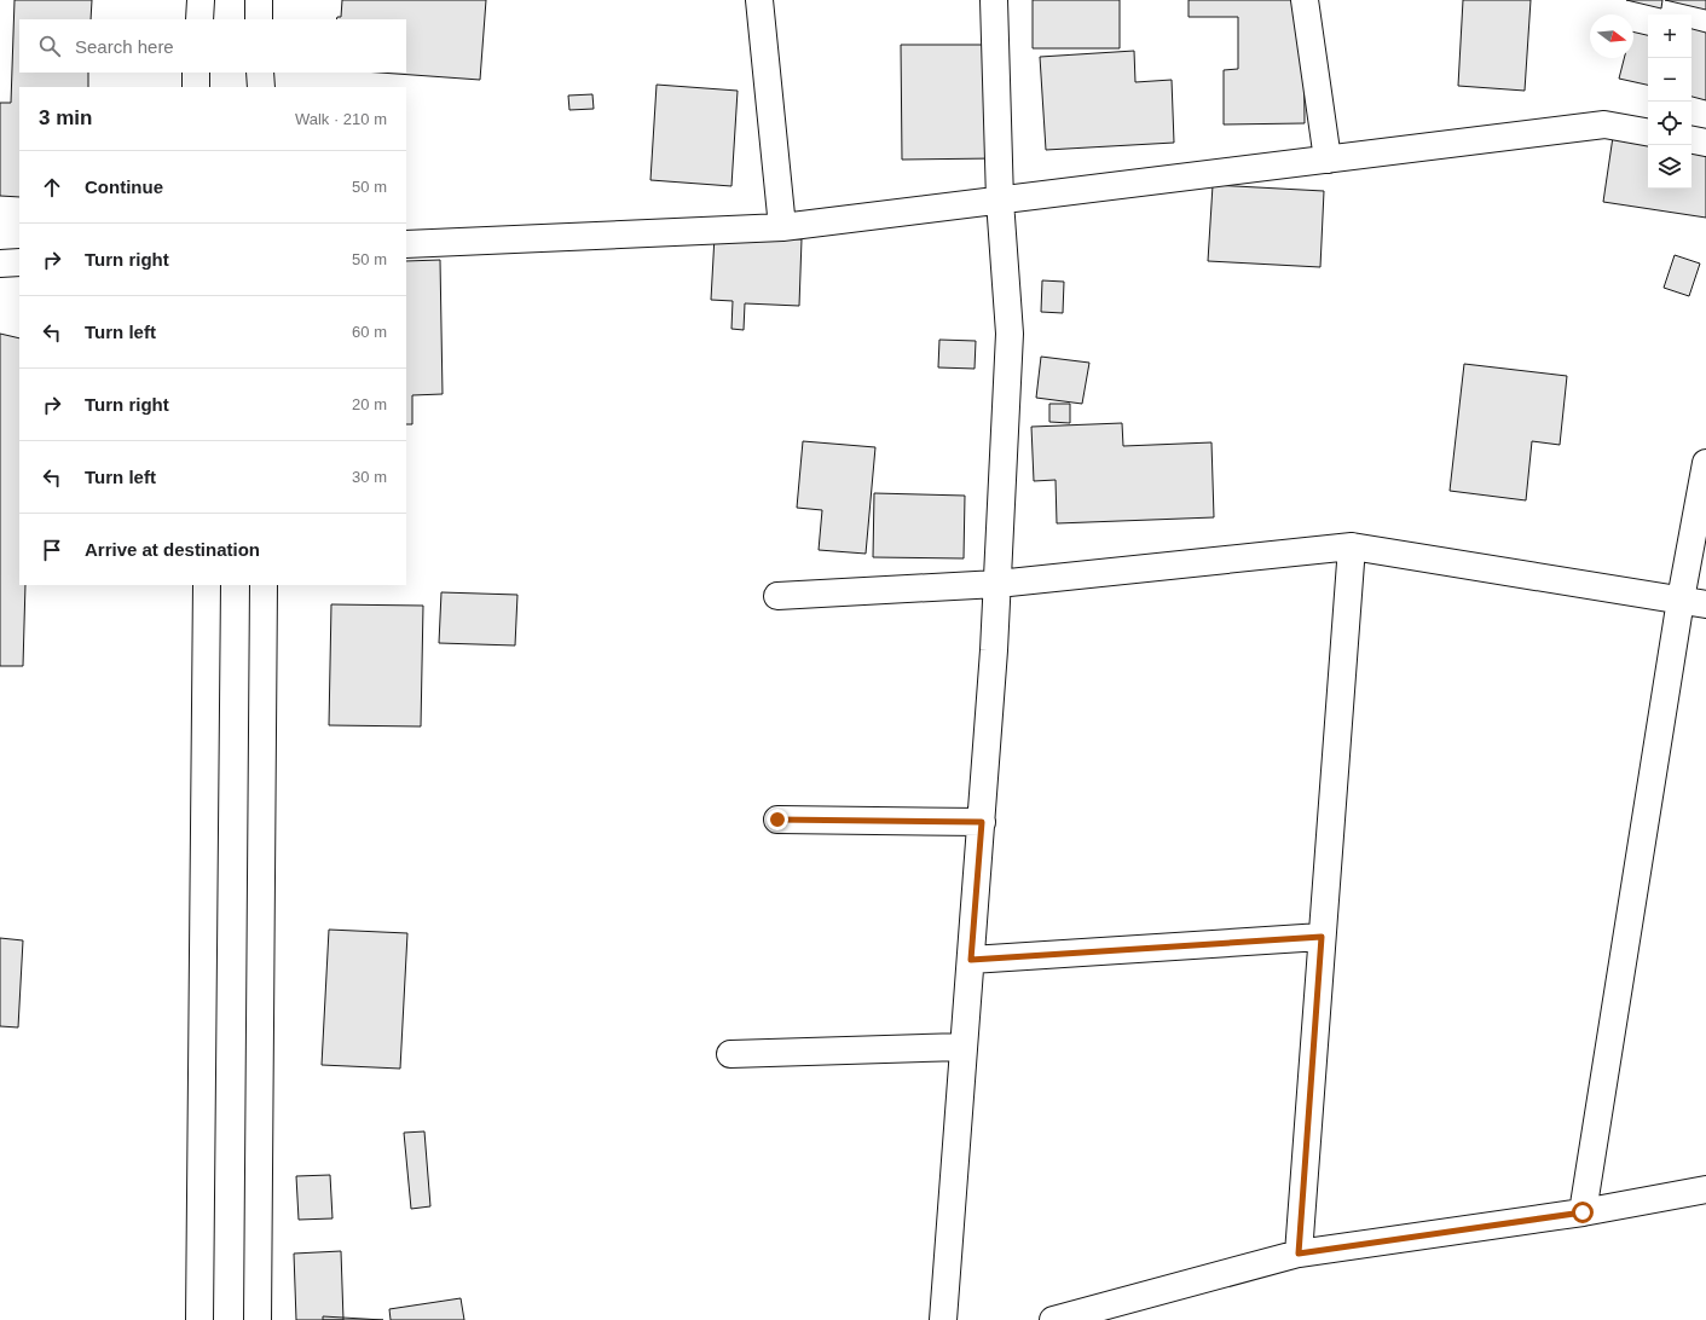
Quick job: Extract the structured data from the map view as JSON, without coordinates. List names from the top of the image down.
{
  "north": "right",
  "page": {
    "map_buttons": ["+", "−"],
    "search": "Search here",
    "heading": ["3 min", "Walk · 210 m"],
    "list": [
      ["Continue", "50 m"],
      ["Turn right", "50 m"],
      ["Turn left", "60 m"],
      ["Turn right", "20 m"],
      ["Turn left", "30 m"],
      "Arrive at destination"
    ]
  }
}
